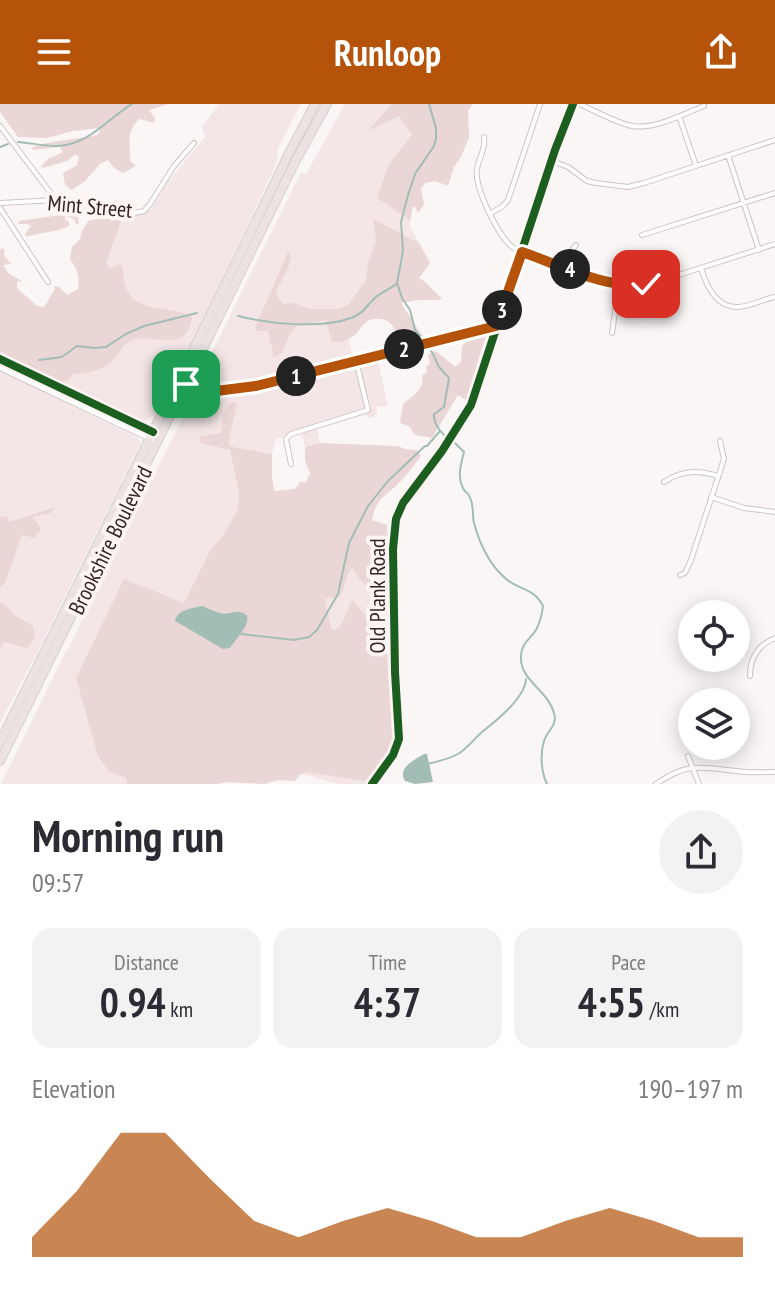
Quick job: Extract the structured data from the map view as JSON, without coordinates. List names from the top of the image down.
{
  "streets": {
    "highway": ["Brookshire Boulevard"],
    "street": ["Mint Street", "Old Plank Road"]
  },
  "page": {
    "header": "Runloop",
    "pins": [
      "4",
      "3",
      "2",
      "1"
    ],
    "heading": ["Morning run", "09:57"],
    "stats": [
      ["Distance", "0.94 km"],
      ["Time", "4:37"],
      ["Pace", "4:55 /km"]
    ],
    "chart": ["Elevation", "190–197 m"]
  }
}
